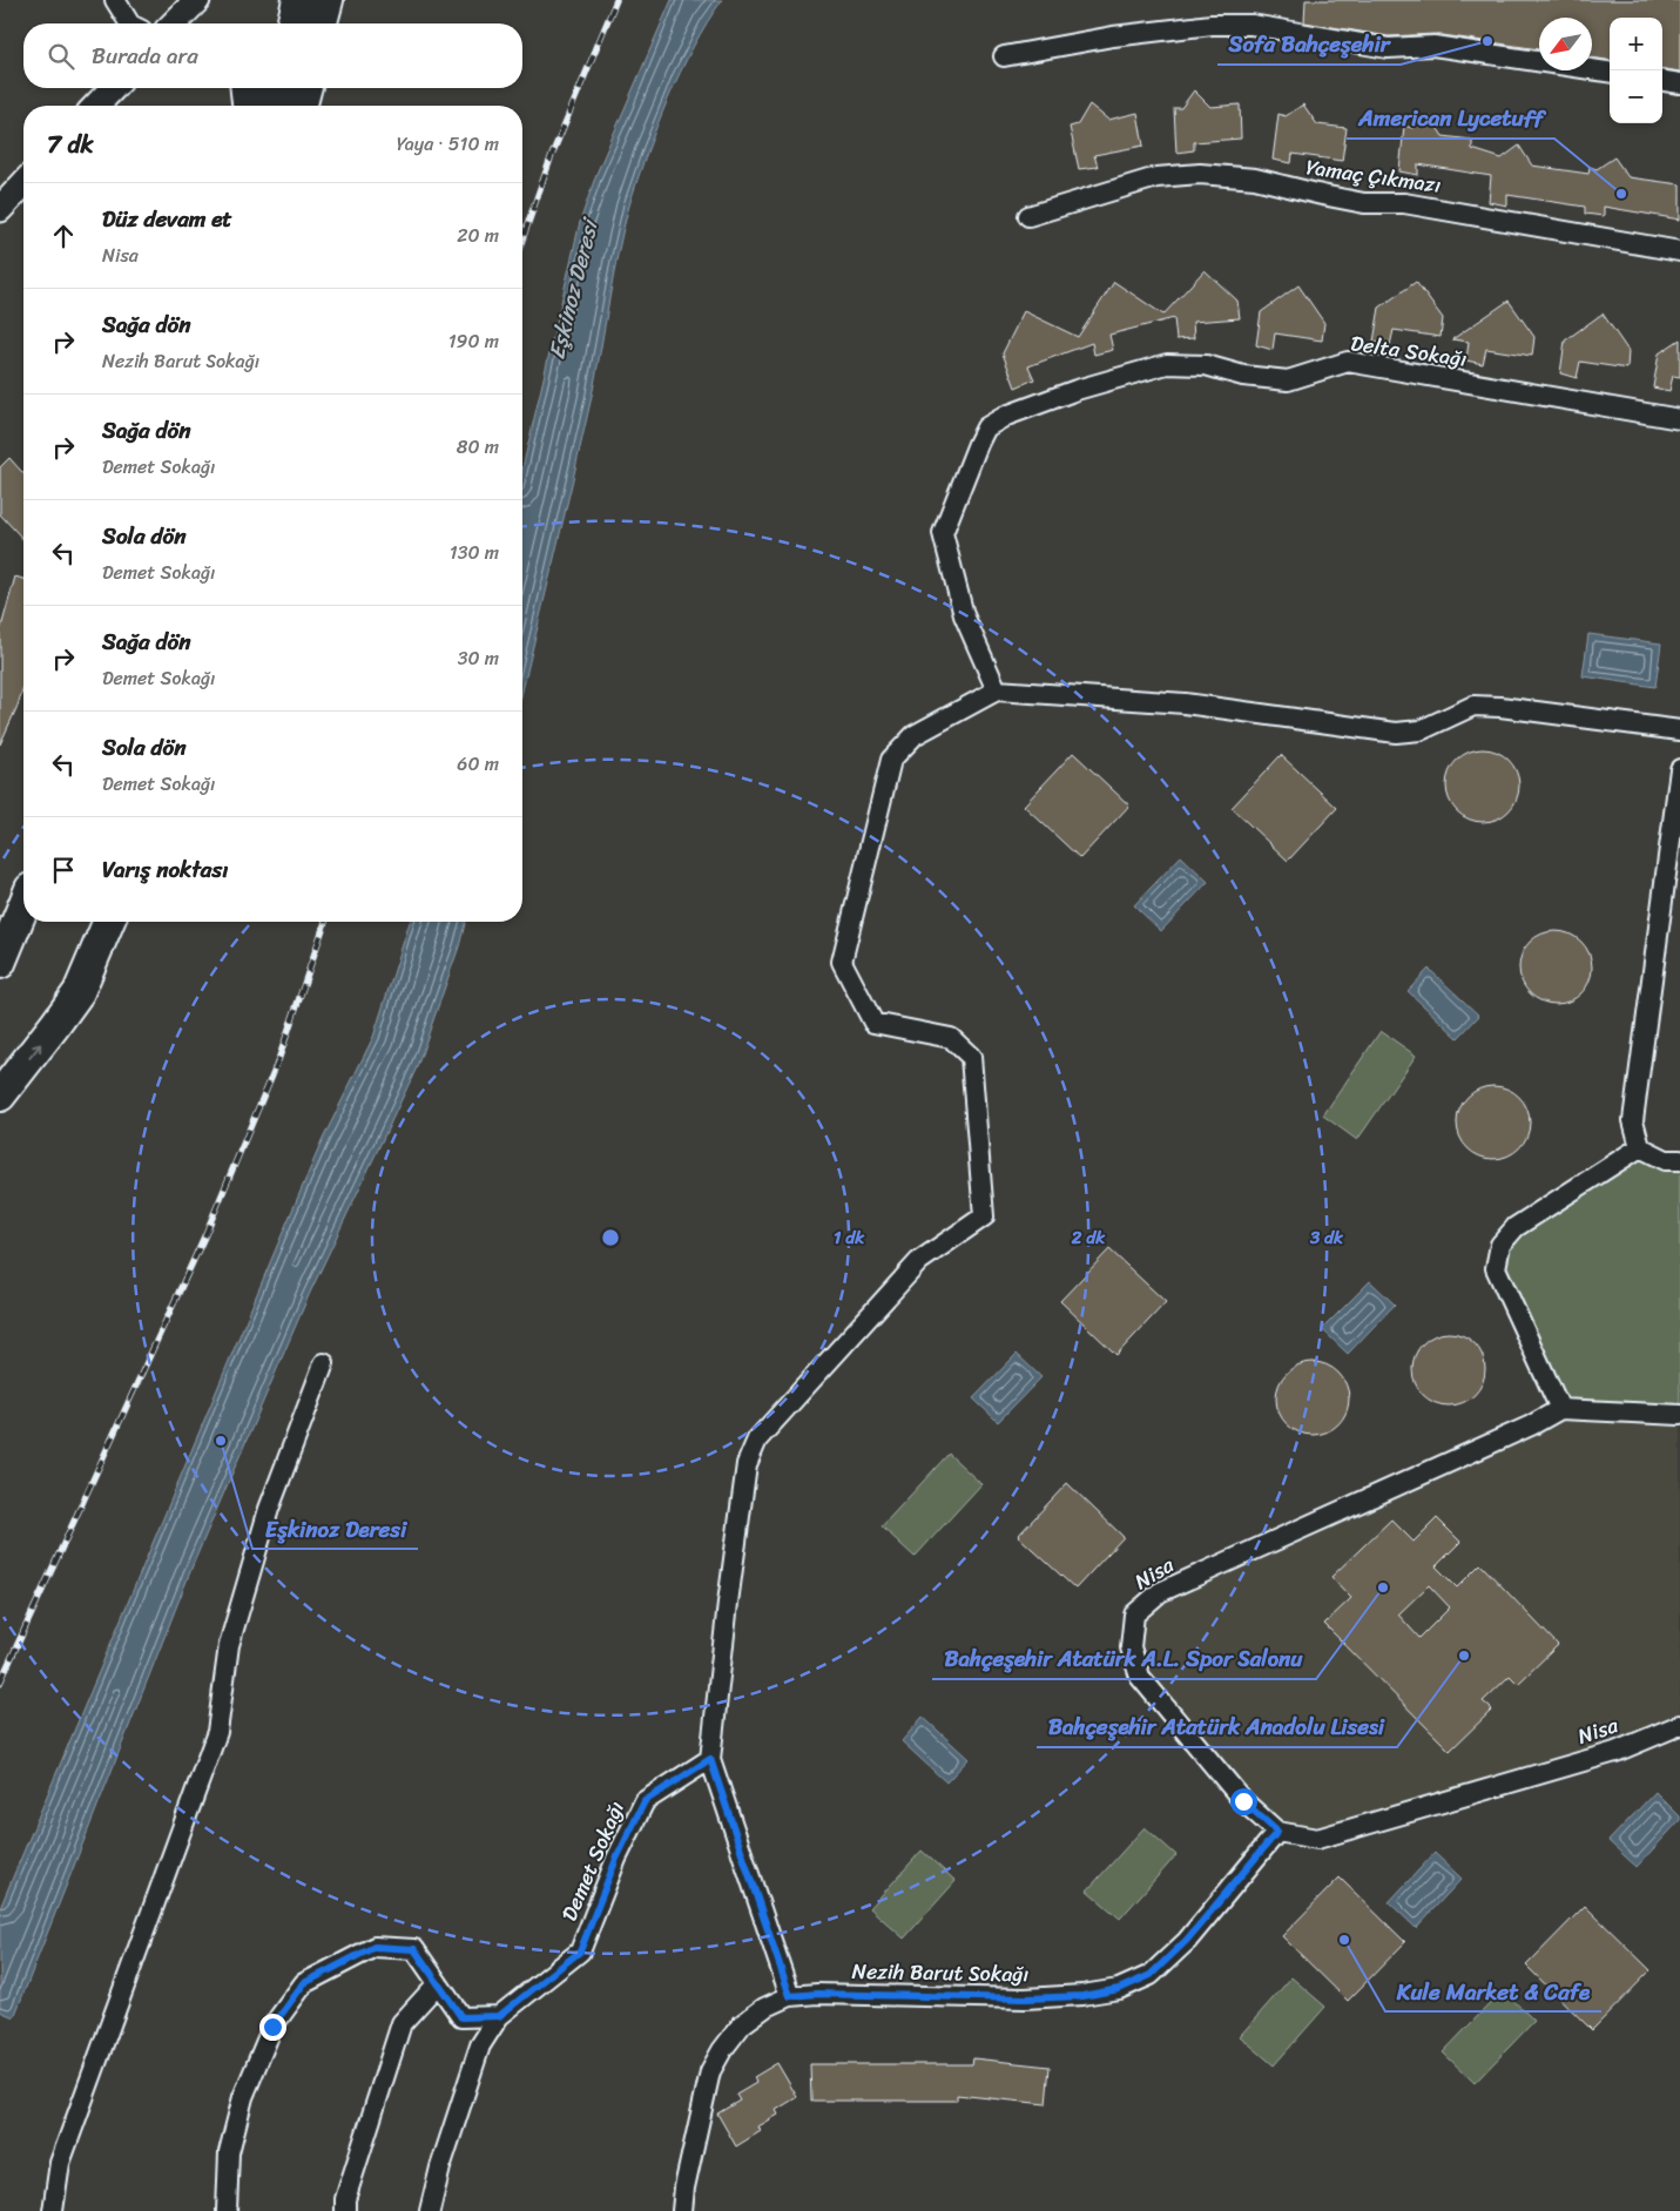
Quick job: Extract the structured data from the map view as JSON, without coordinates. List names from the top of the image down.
{
  "streets": {
    "street": [
      "Yamaç Çıkmazı",
      "Delta Sokağı",
      "Nisa",
      "Demet Sokağı",
      "Nezih Barut Sokağı"
    ]
  },
  "crossings": [
    ["Nisa", "Nezih Barut Sokağı"]
  ],
  "water": ["Eşkinoz Deresi"],
  "places": [
    "Sofa Bahçeşehir",
    "American Lycetuff",
    "Eşkinoz Deresi",
    "Bahçeşehir Atatürk A.L. Spor Salonu",
    "Bahçeşehir Atatürk Anadolu Lisesi",
    "Kule Market & Cafe"
  ],
  "north": "bottom left",
  "page": {
    "map_buttons": ["+", "−"],
    "search": "Burada ara",
    "heading": ["7 dk", "Yaya · 510 m"],
    "list": [
      ["Düz devam et", "Nisa", "20 m"],
      ["Sağa dön", "Nezih Barut Sokağı", "190 m"],
      ["Sağa dön", "Demet Sokağı", "80 m"],
      ["Sola dön", "Demet Sokağı", "130 m"],
      ["Sağa dön", "Demet Sokağı", "30 m"],
      ["Sola dön", "Demet Sokağı", "60 m"],
      "Varış noktası"
    ]
  },
  "rings": ["1 dk", "2 dk", "3 dk"]
}
